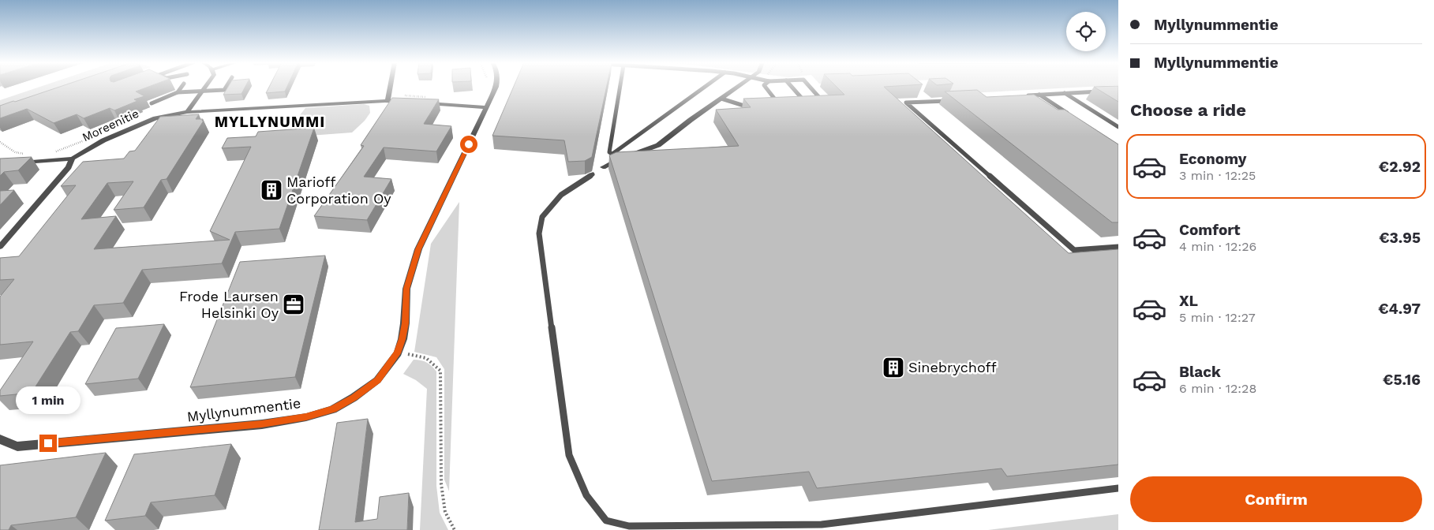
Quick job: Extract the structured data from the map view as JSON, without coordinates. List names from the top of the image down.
{
  "streets": {
    "street": ["Moreenitie", "Myllynummentie"]
  },
  "districts": ["MYLLYNUMMI"],
  "places": {
    "building": ["Marioff Corporation Oy", "Sinebrychoff"],
    "office": ["Frode Laursen Helsinki Oy"]
  },
  "page": {
    "banner": ["Myllynummentie", "Myllynummentie"],
    "heading": "Choose a ride",
    "list": [
      {
        "name": "Economy",
        "note": "3 min · 12:25",
        "value": "€2.92"
      },
      {
        "name": "Comfort",
        "note": "4 min · 12:26",
        "value": "€3.95"
      },
      {
        "name": "XL",
        "note": "5 min · 12:27",
        "value": "€4.97"
      },
      {
        "name": "Black",
        "note": "6 min · 12:28",
        "value": "€5.16"
      }
    ],
    "bubble": "1 min",
    "buttons": "Confirm"
  }
}
